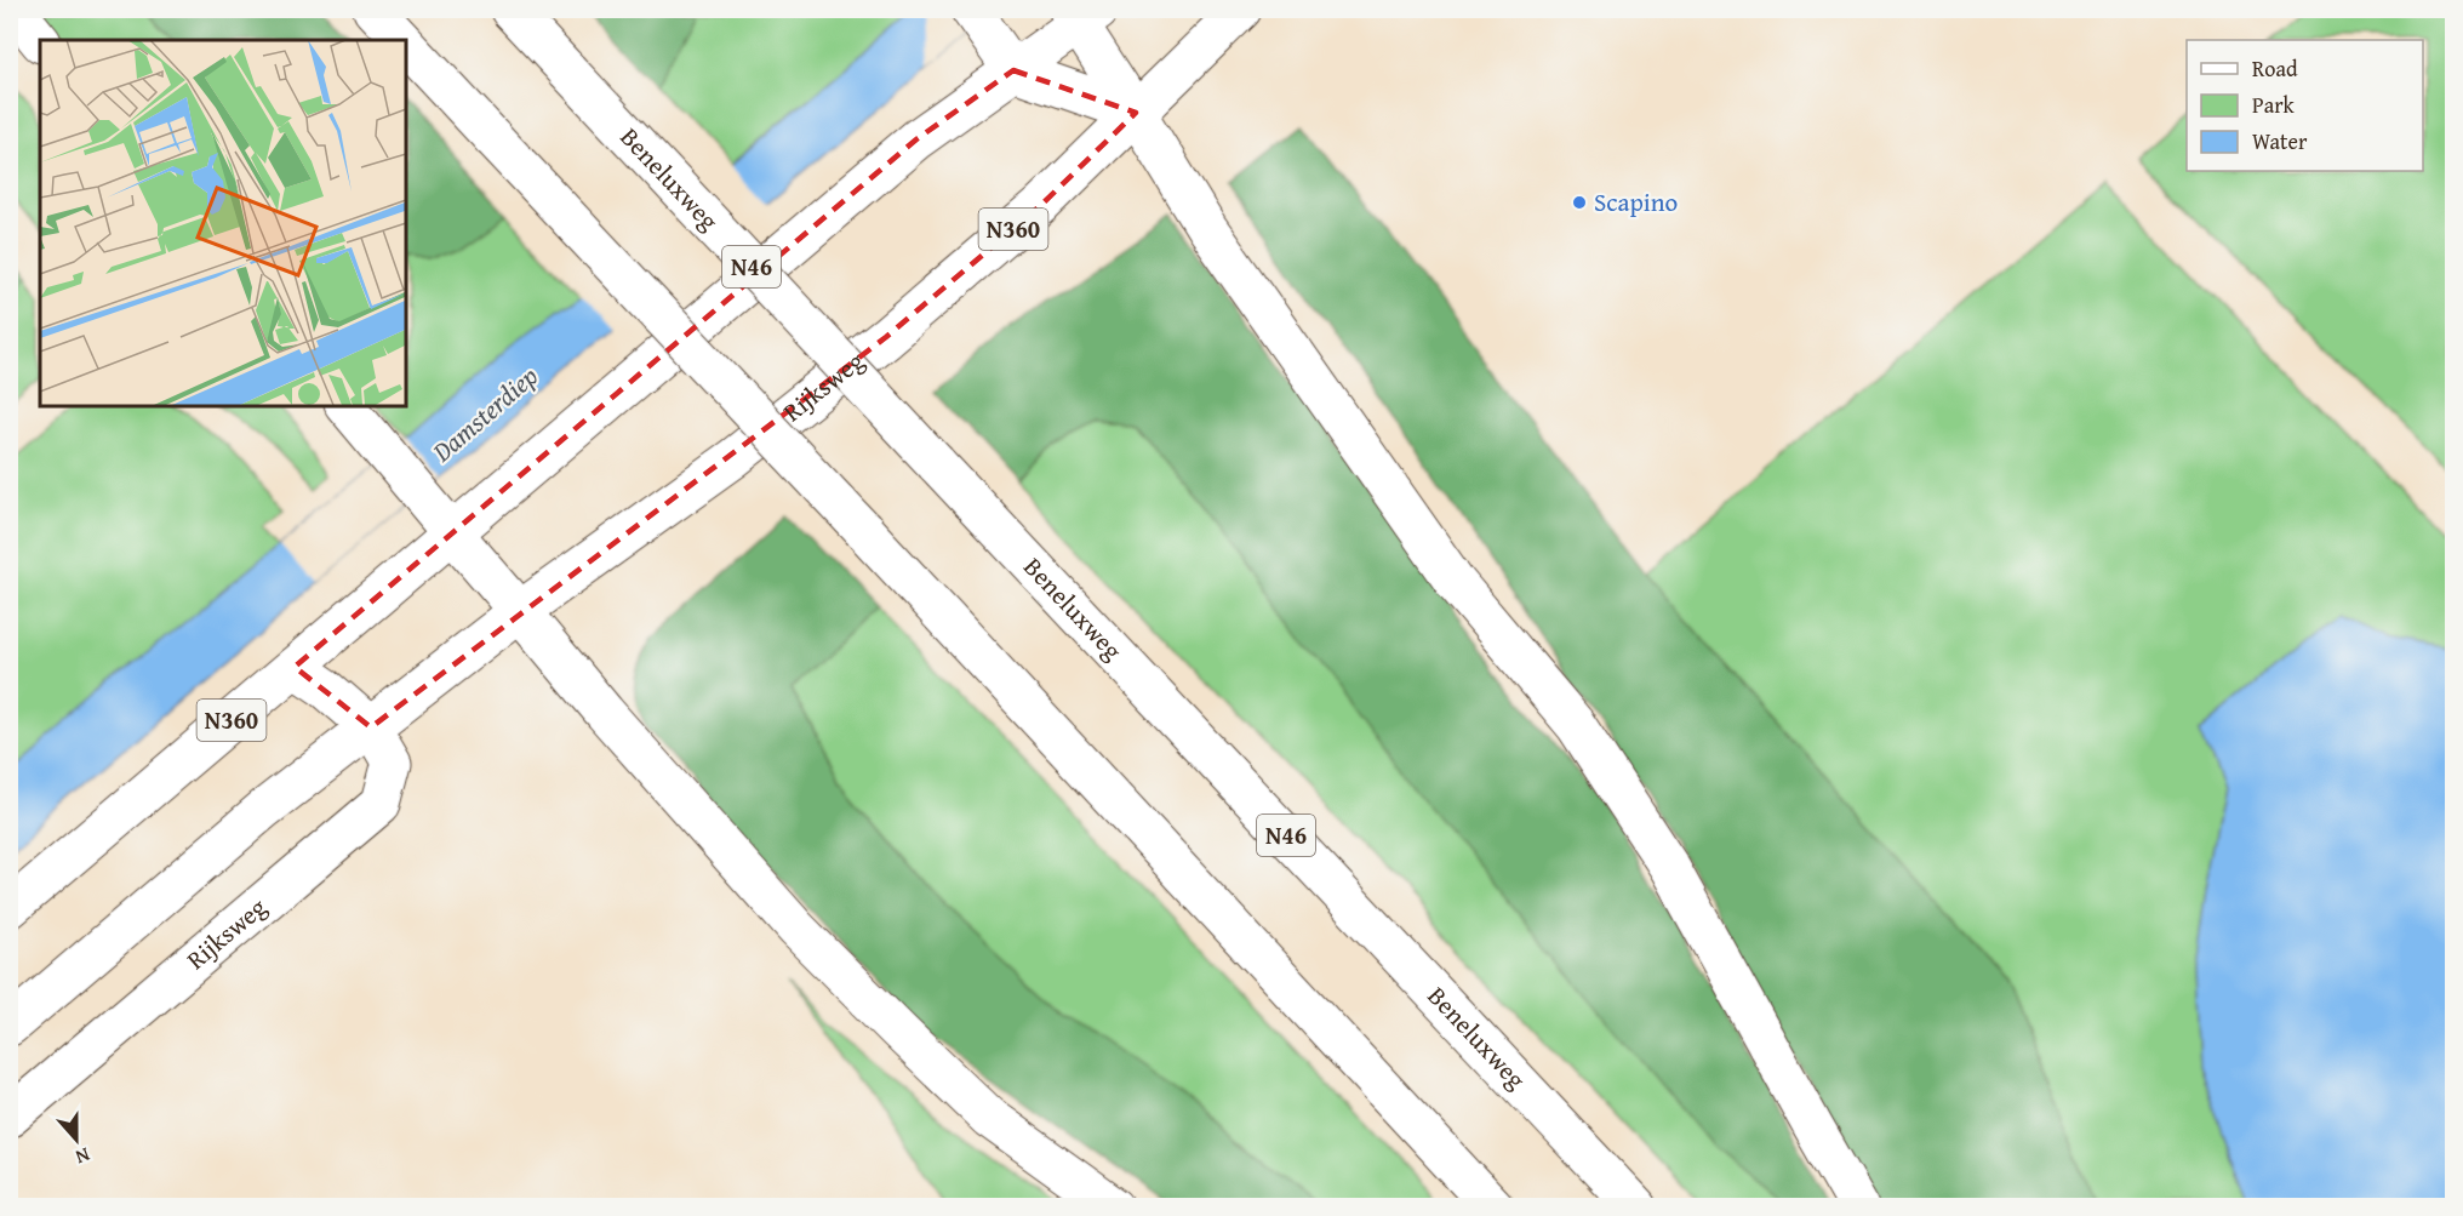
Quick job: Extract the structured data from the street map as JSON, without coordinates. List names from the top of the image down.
{
  "streets": {
    "main road": [
      "Beneluxweg",
      "N360",
      "N46",
      "Rijksweg"
    ]
  },
  "crossings": [
    ["N360", "Rijksweg"]
  ],
  "water": ["Damsterdiep"],
  "places": ["Scapino"],
  "legend": ["Road", "Park", "Water"],
  "north": "bottom"
}
